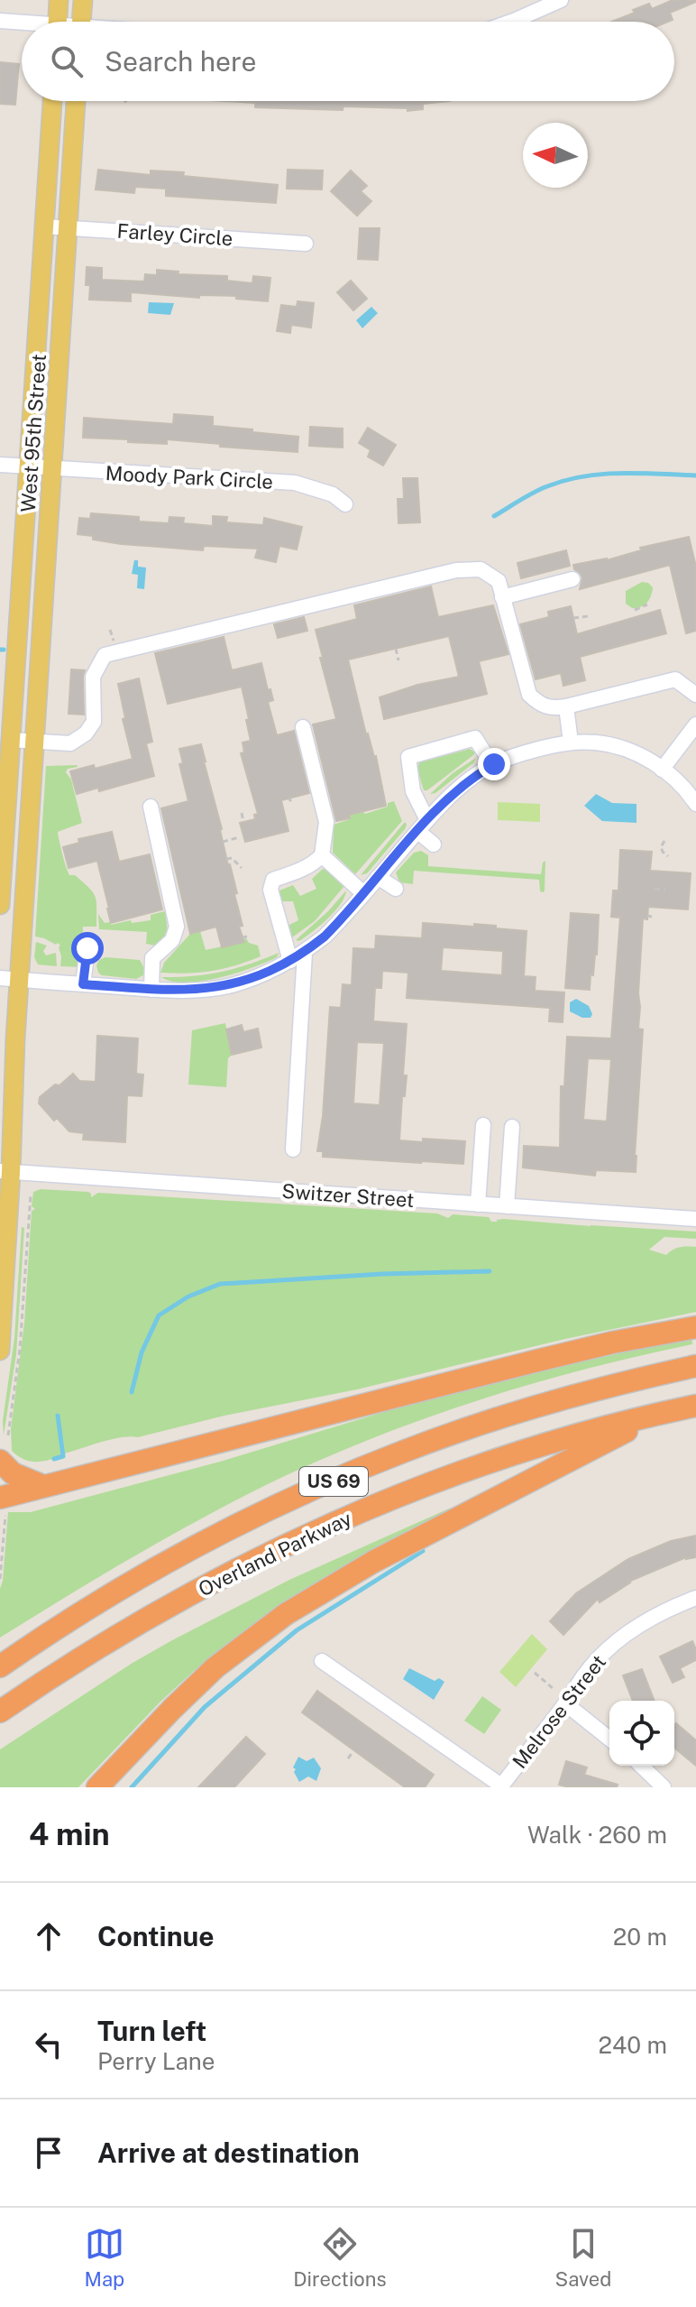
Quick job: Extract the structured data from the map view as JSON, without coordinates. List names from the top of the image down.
{
  "streets": {
    "highway": ["US 69", "Overland Parkway"],
    "main road": ["West 95th Street"],
    "street": [
      "Farley Circle",
      "Moody Park Circle",
      "Switzer Street",
      "Melrose Street"
    ]
  },
  "crossings": [
    ["Farley Circle", "West 95th Street"],
    ["West 95th Street", "Moody Park Circle"],
    ["West 95th Street", "Switzer Street"]
  ],
  "north": "left",
  "page": {
    "search": "Search here",
    "heading": ["4 min", "Walk · 260 m"],
    "list": [
      ["Continue", "20 m"],
      ["Turn left", "Perry Lane", "240 m"],
      "Arrive at destination"
    ],
    "nav": ["Map", "Directions", "Saved"]
  }
}
